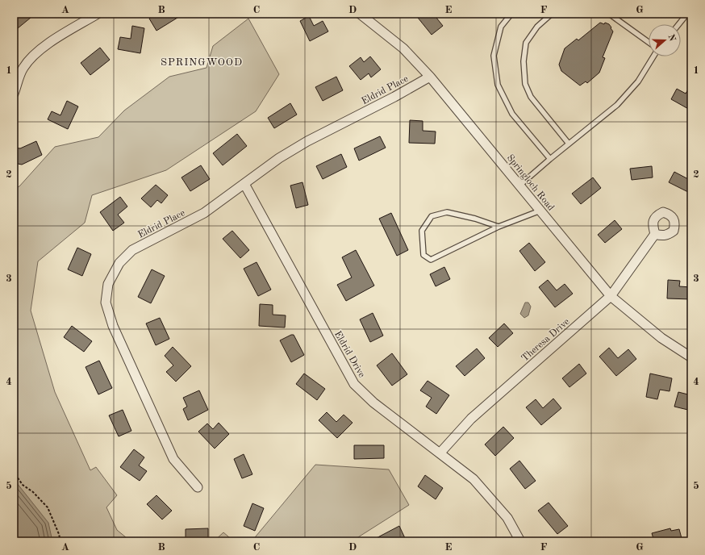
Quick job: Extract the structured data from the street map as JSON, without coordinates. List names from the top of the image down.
{
  "streets": {
    "street": [
      "Eldrid Place",
      "Springloch Road",
      "Theresa Drive",
      "Eldrid Drive"
    ]
  },
  "crossings": [
    ["Eldrid Place", "Springloch Road"],
    ["Eldrid Place", "Eldrid Drive"],
    ["Springloch Road", "Theresa Drive"],
    ["Theresa Drive", "Eldrid Drive"]
  ],
  "districts": ["SPRINGWOOD"],
  "north": "right",
  "grid": {
    "columns": [
      "A",
      "B",
      "C",
      "D",
      "E",
      "F",
      "G"
    ],
    "rows": [
      "1",
      "2",
      "3",
      "4",
      "5"
    ]
  }
}
